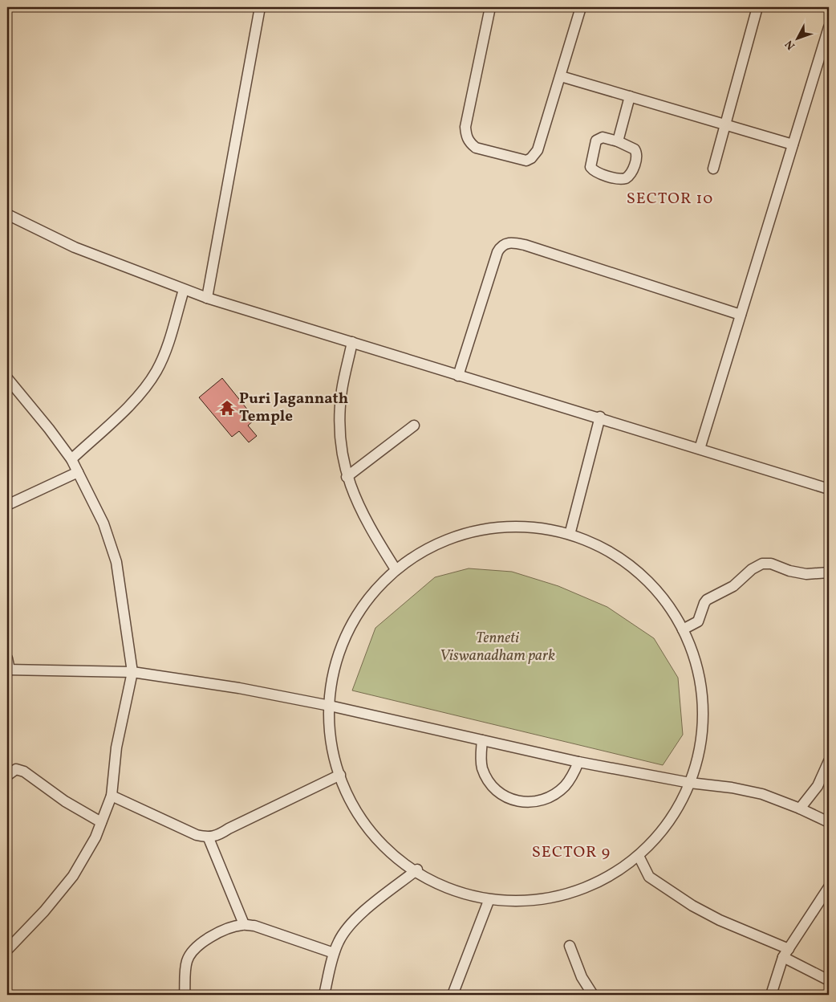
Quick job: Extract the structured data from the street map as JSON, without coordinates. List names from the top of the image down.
{
  "districts": ["SECTOR 10", "SECTOR 9"],
  "parks": ["Tenneti Viswanadham park"],
  "places": {
    "temple": ["Puri Jagannath Temple"]
  },
  "north": "bottom left"
}
